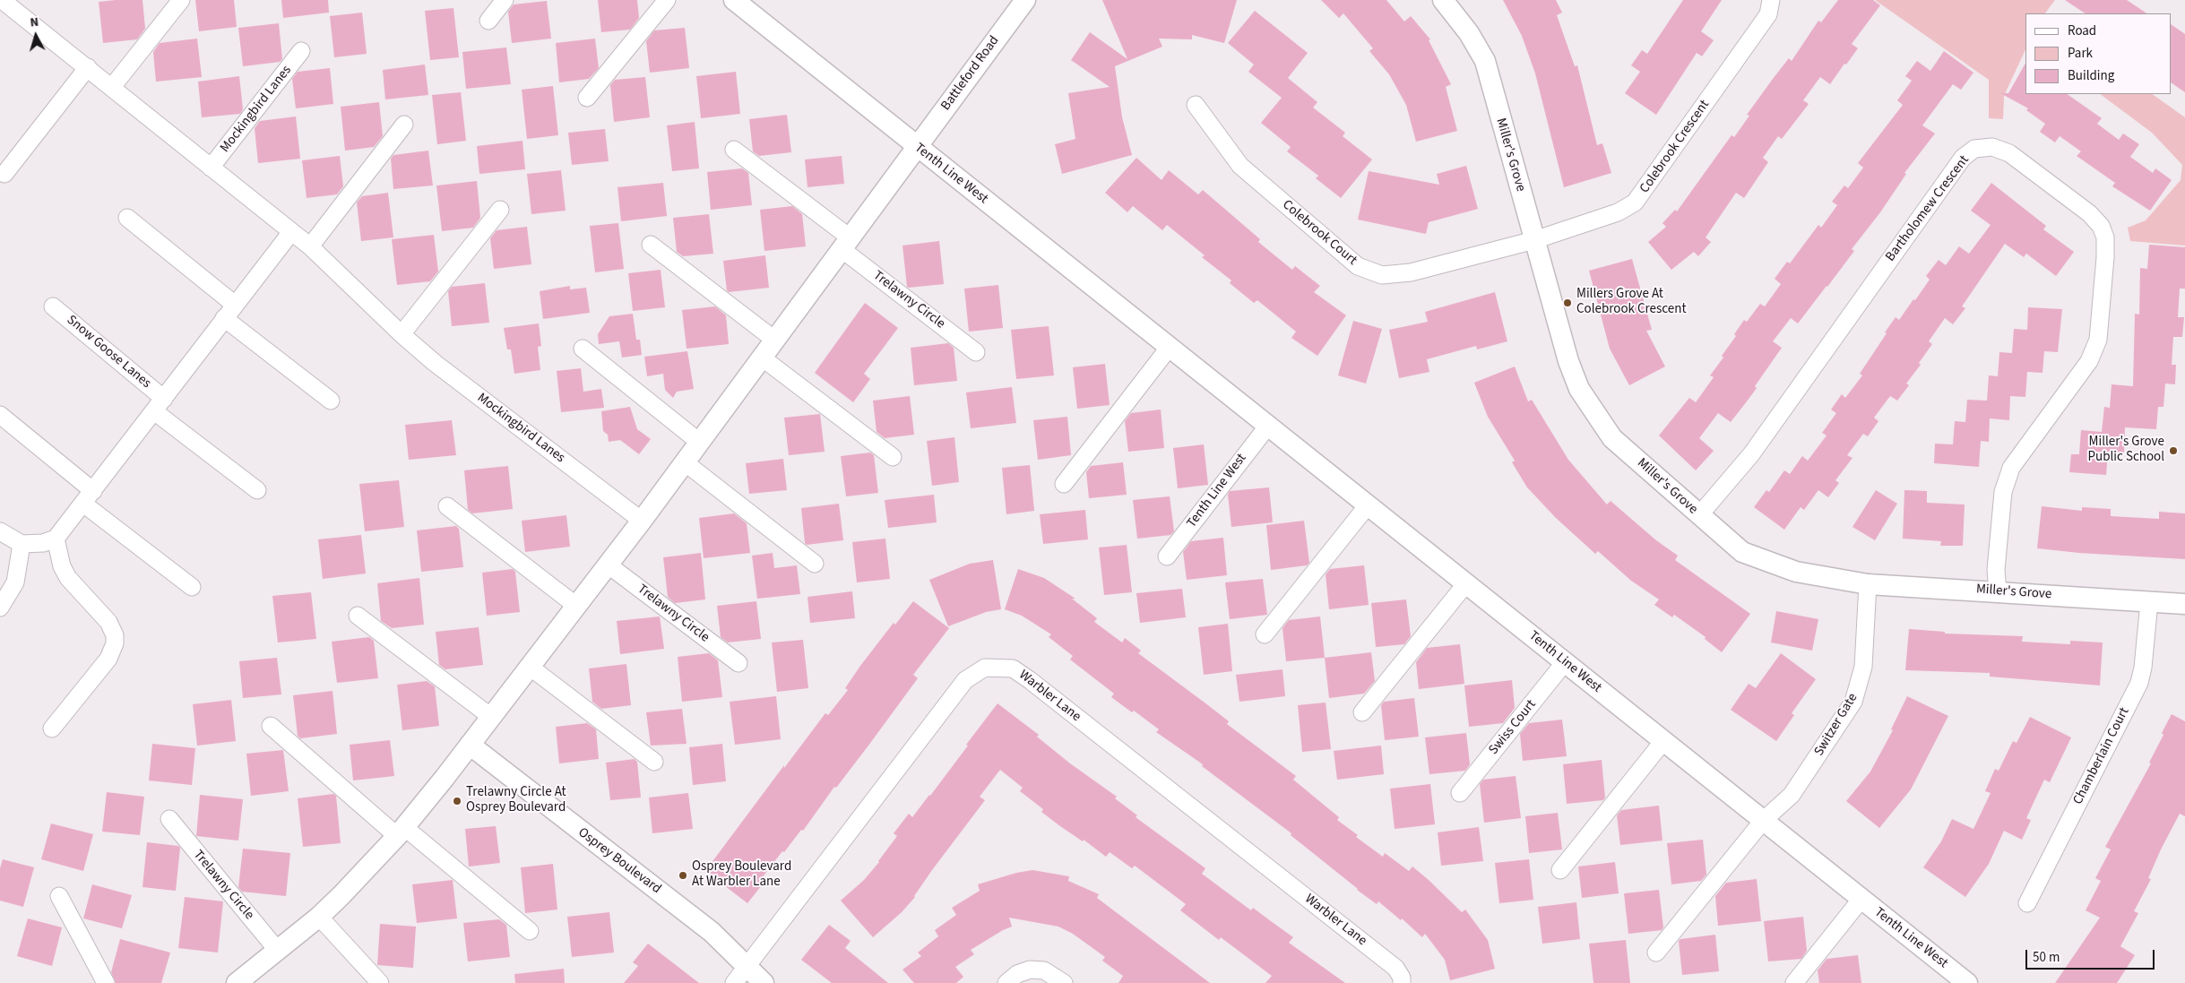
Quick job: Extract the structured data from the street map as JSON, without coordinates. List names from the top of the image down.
{
  "streets": {
    "street": [
      "Battleford Road",
      "Mockingbird Lanes",
      "Colebrook Crescent",
      "Miller's Grove",
      "Tenth Line West",
      "Bartholomew Crescent",
      "Colebrook Court",
      "Trelawny Circle",
      "Snow Goose Lanes",
      "Warbler Lane",
      "Switzer Gate",
      "Swiss Court",
      "Chamberlain Court",
      "Osprey Boulevard"
    ]
  },
  "crossings": [
    ["Battleford Road", "Tenth Line West"],
    ["Mockingbird Lanes", "Snow Goose Lanes"],
    ["Colebrook Crescent", "Miller's Grove"],
    ["Colebrook Crescent", "Colebrook Court"],
    ["Miller's Grove", "Bartholomew Crescent"],
    ["Miller's Grove", "Colebrook Court"],
    ["Miller's Grove", "Switzer Gate"],
    ["Miller's Grove", "Chamberlain Court"],
    ["Tenth Line West", "Switzer Gate"],
    ["Tenth Line West", "Swiss Court"],
    ["Warbler Lane", "Osprey Boulevard"]
  ],
  "places": [
    "Millers Grove At Colebrook Crescent",
    "Miller's Grove Public School",
    "Trelawny Circle At Osprey Boulevard",
    "Osprey Boulevard At Warbler Lane"
  ],
  "legend": ["Road", "Park", "Building"],
  "scale_bar": "50 m",
  "north": "top"
}
